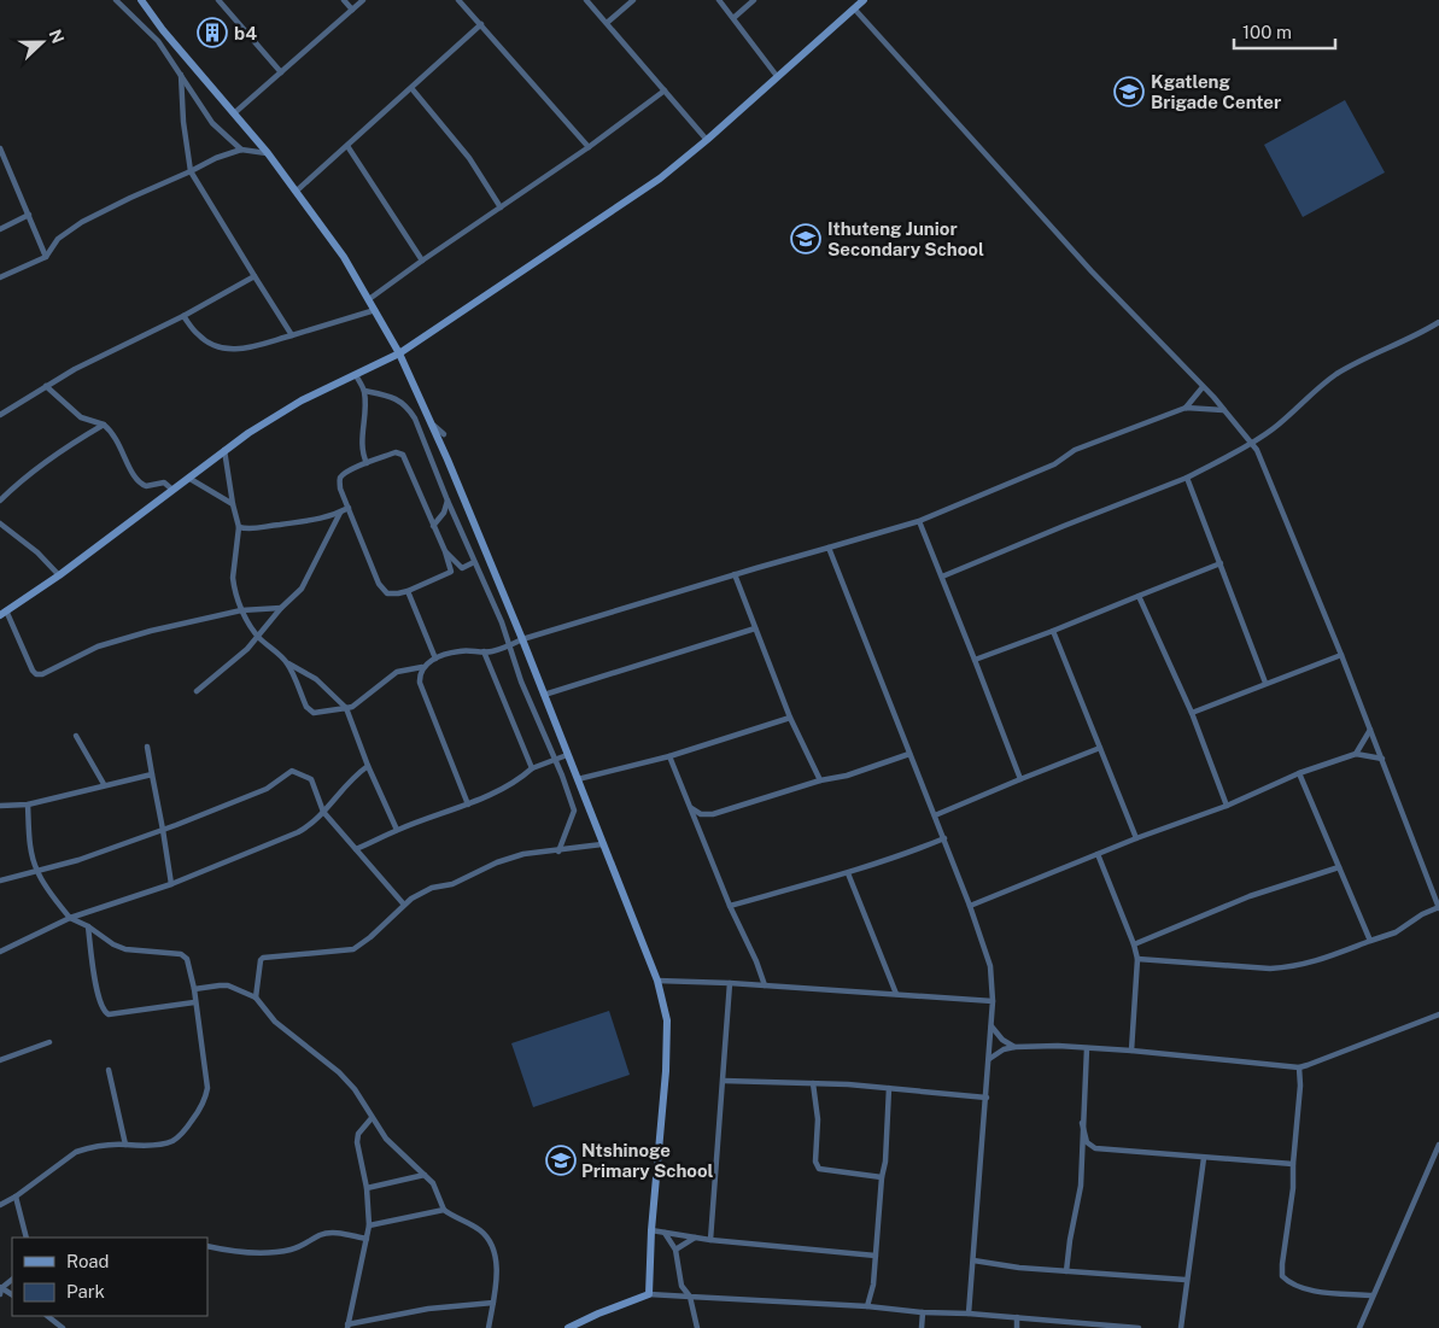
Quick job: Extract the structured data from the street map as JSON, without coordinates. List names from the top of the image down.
{
  "places": {
    "building": ["b4"],
    "school or university": ["Kgatleng Brigade Center", "Ithuteng Junior Secondary School", "Ntshinoge Primary School"]
  },
  "legend": ["Road", "Park"],
  "scale_bar": "100 m",
  "north": "right"
}
